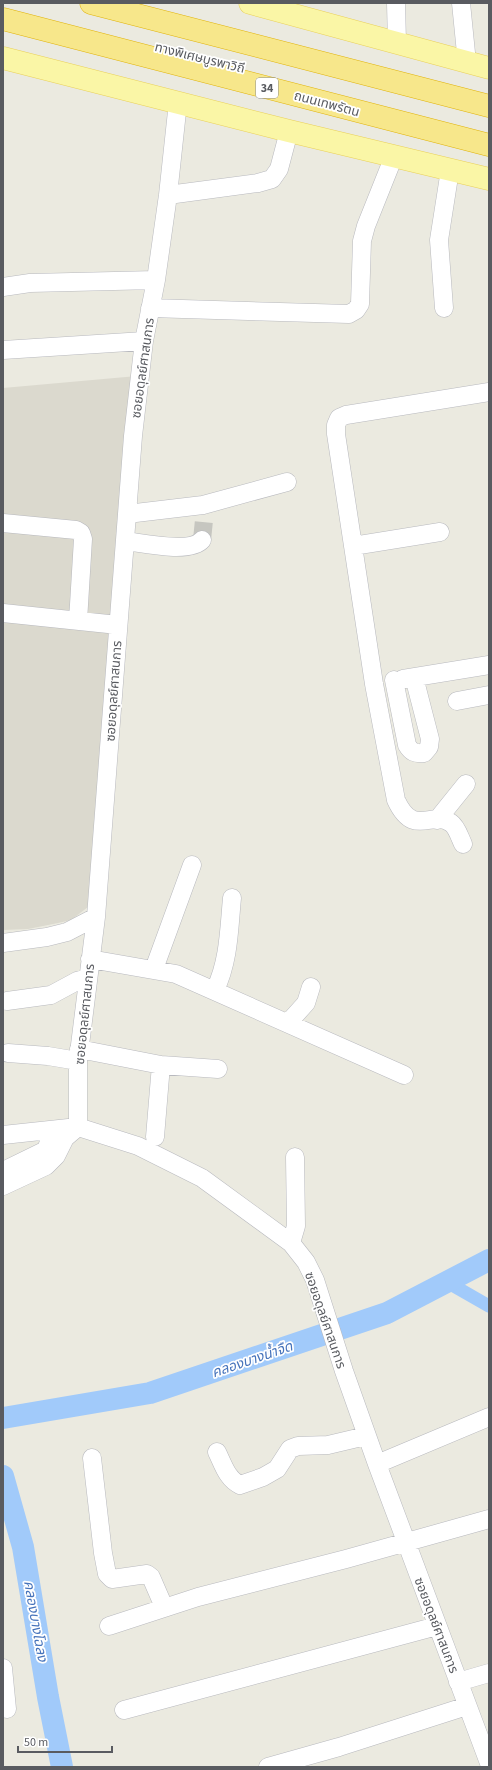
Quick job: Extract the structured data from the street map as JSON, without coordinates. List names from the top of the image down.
{
  "streets": {
    "highway": ["ทางพิเศษบูรพาวิถี", "34", "ถนนเทพรัตน"],
    "street": ["ซอยอดุลย์ศาสนการ"]
  },
  "water": ["คลองบางน้ำจืด", "คลองบางโฉลง"],
  "scale_bar": "50 m"
}
